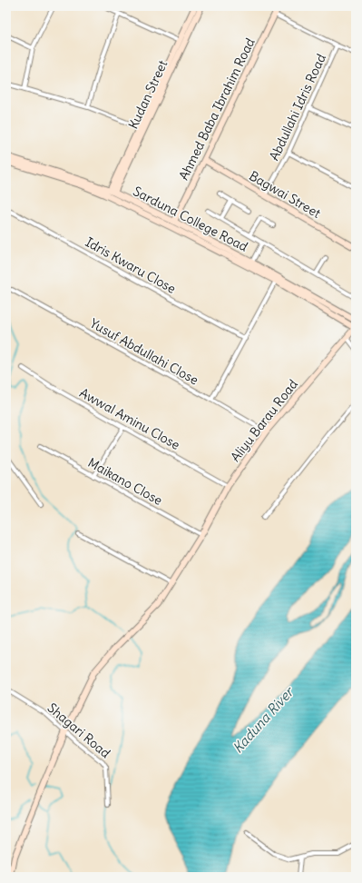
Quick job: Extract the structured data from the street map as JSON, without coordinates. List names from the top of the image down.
{
  "streets": {
    "street": [
      "Kudan Street",
      "Abdullahi Idris Road",
      "Ahmed Baba Ibrahim Road",
      "Bagwai Street",
      "Sarduna College Road",
      "Idris Kwaru Close",
      "Yusuf Abdullahi Close",
      "Awwal Aminu Close",
      "Aliyu Barau Road",
      "Maikano Close",
      "Shagari Road"
    ]
  },
  "crossings": [
    ["Kudan Street", "Sarduna College Road"],
    ["Abdullahi Idris Road", "Bagwai Street"],
    ["Ahmed Baba Ibrahim Road", "Bagwai Street"],
    ["Ahmed Baba Ibrahim Road", "Sarduna College Road"],
    ["Sarduna College Road", "Aliyu Barau Road"],
    ["Yusuf Abdullahi Close", "Aliyu Barau Road"],
    ["Awwal Aminu Close", "Aliyu Barau Road"],
    ["Aliyu Barau Road", "Maikano Close"],
    ["Aliyu Barau Road", "Shagari Road"]
  ],
  "water": ["Kaduna River"]
}
